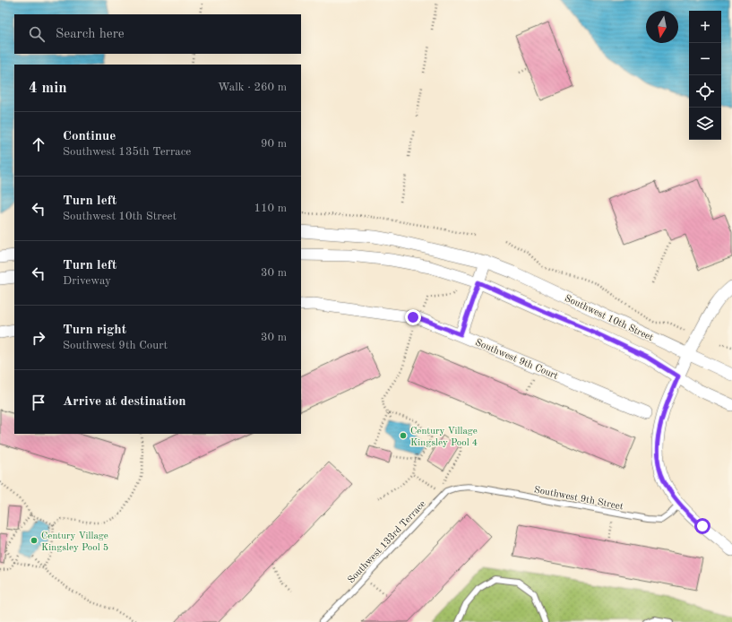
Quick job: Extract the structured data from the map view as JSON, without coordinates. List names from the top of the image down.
{
  "streets": {
    "street": ["Southwest 10th Street", "Southwest 9th Court"],
    "lane": ["Southwest 9th Street", "Southwest 133rd Terrace"]
  },
  "crossings": [
    ["Southwest 9th Street", "Southwest 133rd Terrace"]
  ],
  "places": ["Century Village Kingsley Pool 4", "Century Village Kingsley Pool 5"],
  "north": "bottom",
  "page": {
    "map_buttons": ["+", "−"],
    "search": "Search here",
    "heading": ["4 min", "Walk · 260 m"],
    "list": [
      ["Continue", "Southwest 135th Terrace", "90 m"],
      ["Turn left", "Southwest 10th Street", "110 m"],
      ["Turn left", "Driveway", "30 m"],
      ["Turn right", "Southwest 9th Court", "30 m"],
      "Arrive at destination"
    ]
  }
}
